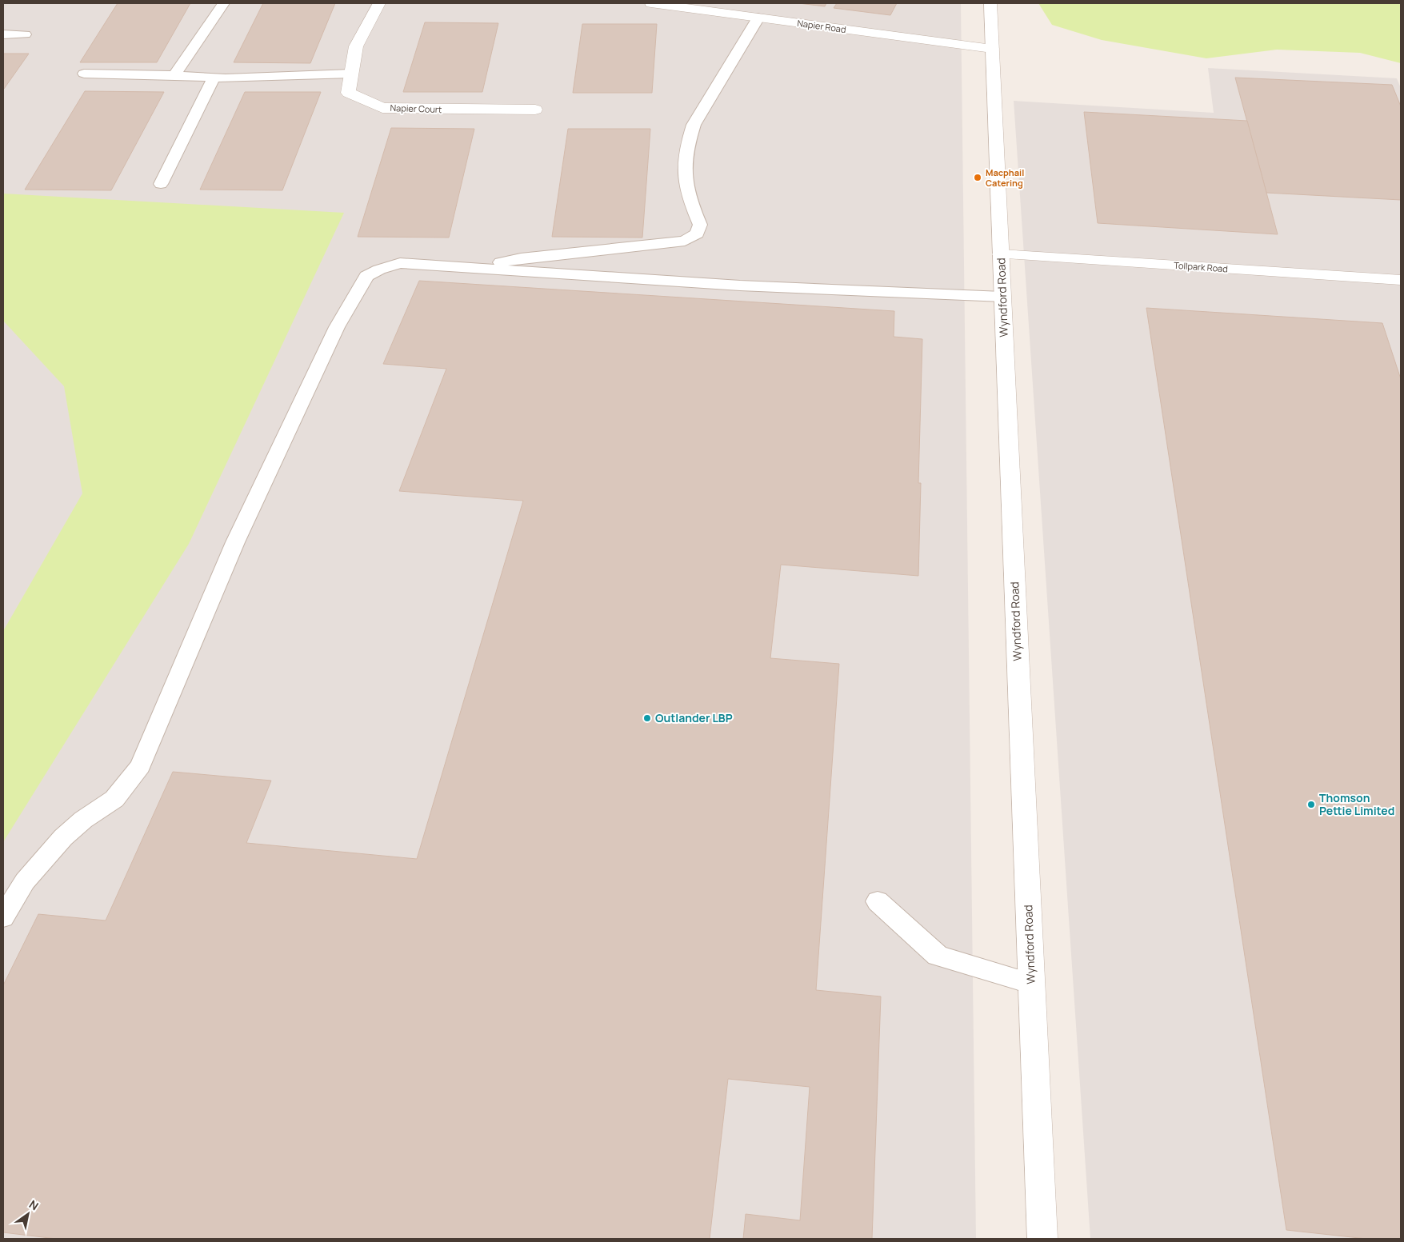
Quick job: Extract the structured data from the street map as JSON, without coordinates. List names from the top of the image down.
{
  "streets": {
    "street": [
      "Napier Road",
      "Napier Court",
      "Tollpark Road",
      "Wyndford Road"
    ]
  },
  "crossings": [
    ["Napier Road", "Wyndford Road"],
    ["Tollpark Road", "Wyndford Road"]
  ],
  "places": ["Macphail Catering", "Outlander LBP", "Thomson Pettie Limited"],
  "north": "top right"
}
